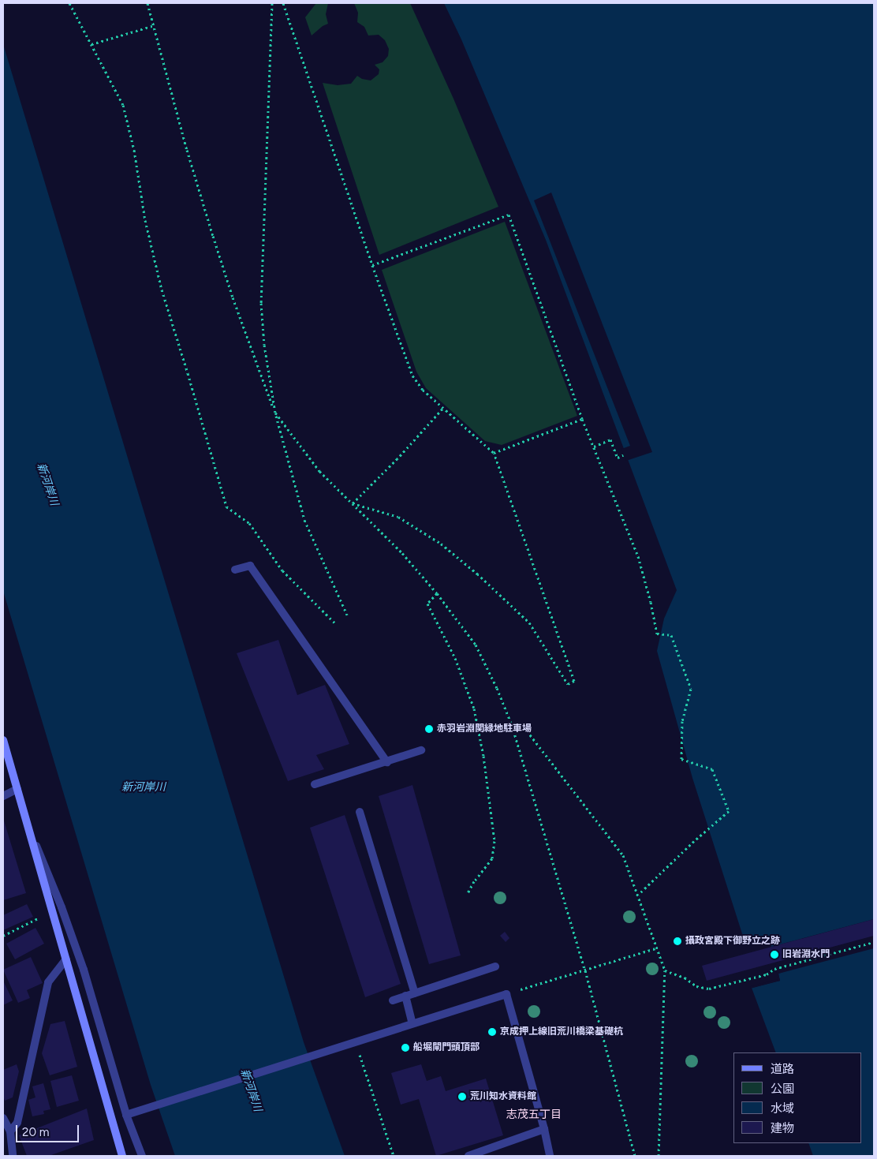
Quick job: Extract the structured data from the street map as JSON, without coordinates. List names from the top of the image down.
{
  "districts": ["志茂五丁目"],
  "water": ["新河岸川"],
  "places": [
    "赤羽岩淵関緑地駐車場",
    "攝政宮殿下御野立之跡",
    "旧岩淵水門",
    "京成押上線旧荒川橋梁基礎杭",
    "船堀閘門頭頂部",
    "荒川知水資料館"
  ],
  "legend": [
    "道路",
    "公園",
    "水域",
    "建物"
  ],
  "scale_bar": "20 m"
}
